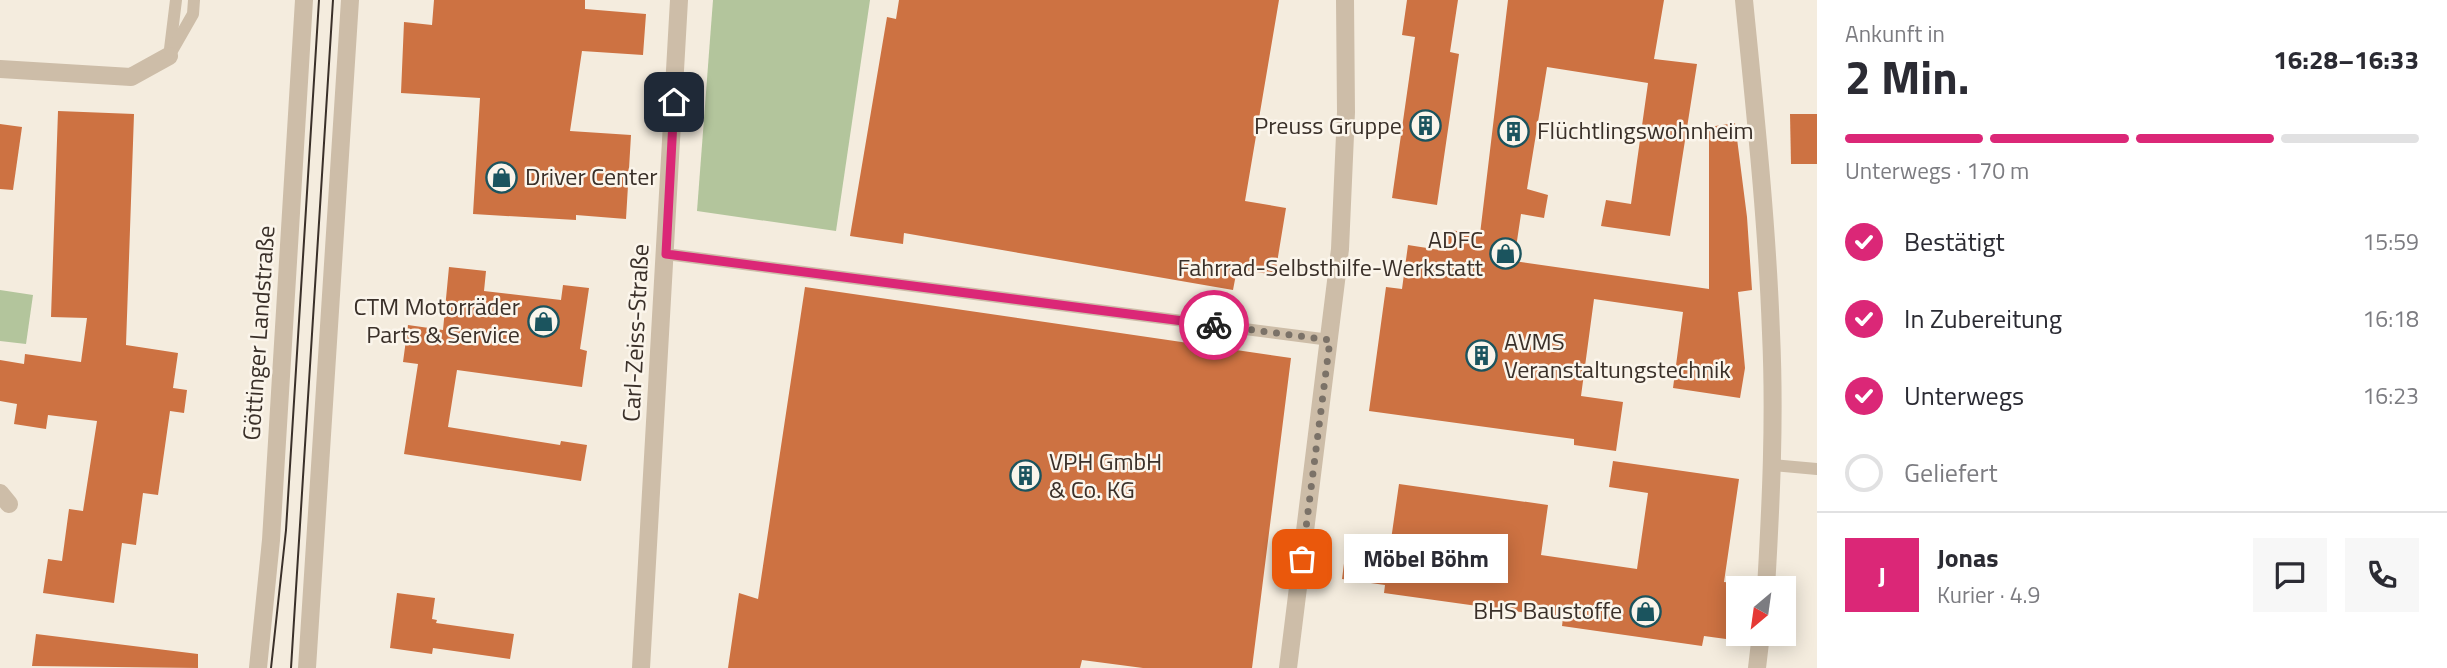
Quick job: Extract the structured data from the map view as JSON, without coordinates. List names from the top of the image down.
{
  "streets": {
    "street": ["Göttinger Landstraße", "Carl-Zeiss-Straße"]
  },
  "places": {
    "building": [
      "Preuss Gruppe",
      "Flüchtlingswohnheim",
      "AVMS Veranstaltungstechnik",
      "VPH GmbH & Co. KG"
    ],
    "shop": [
      "Driver Center",
      "ADFC Fahrrad-Selbsthilfe-Werkstatt",
      "CTM Motorräder Parts & Service",
      "BHS Baustoffe"
    ],
    "other": ["Möbel Böhm"]
  },
  "north": "bottom left",
  "page": {
    "heading": ["2 Min.", "Ankunft in", "16:28–16:33"],
    "panel": ["Jonas", "Kurier · 4.9"],
    "bar": "Unterwegs · 170 m",
    "list": [
      ["Bestätigt", "15:59"],
      ["In Zubereitung", "16:18"],
      ["Unterwegs", "16:23"],
      "Geliefert"
    ],
    "bubble": "Möbel Böhm",
    "round": "J"
  }
}
